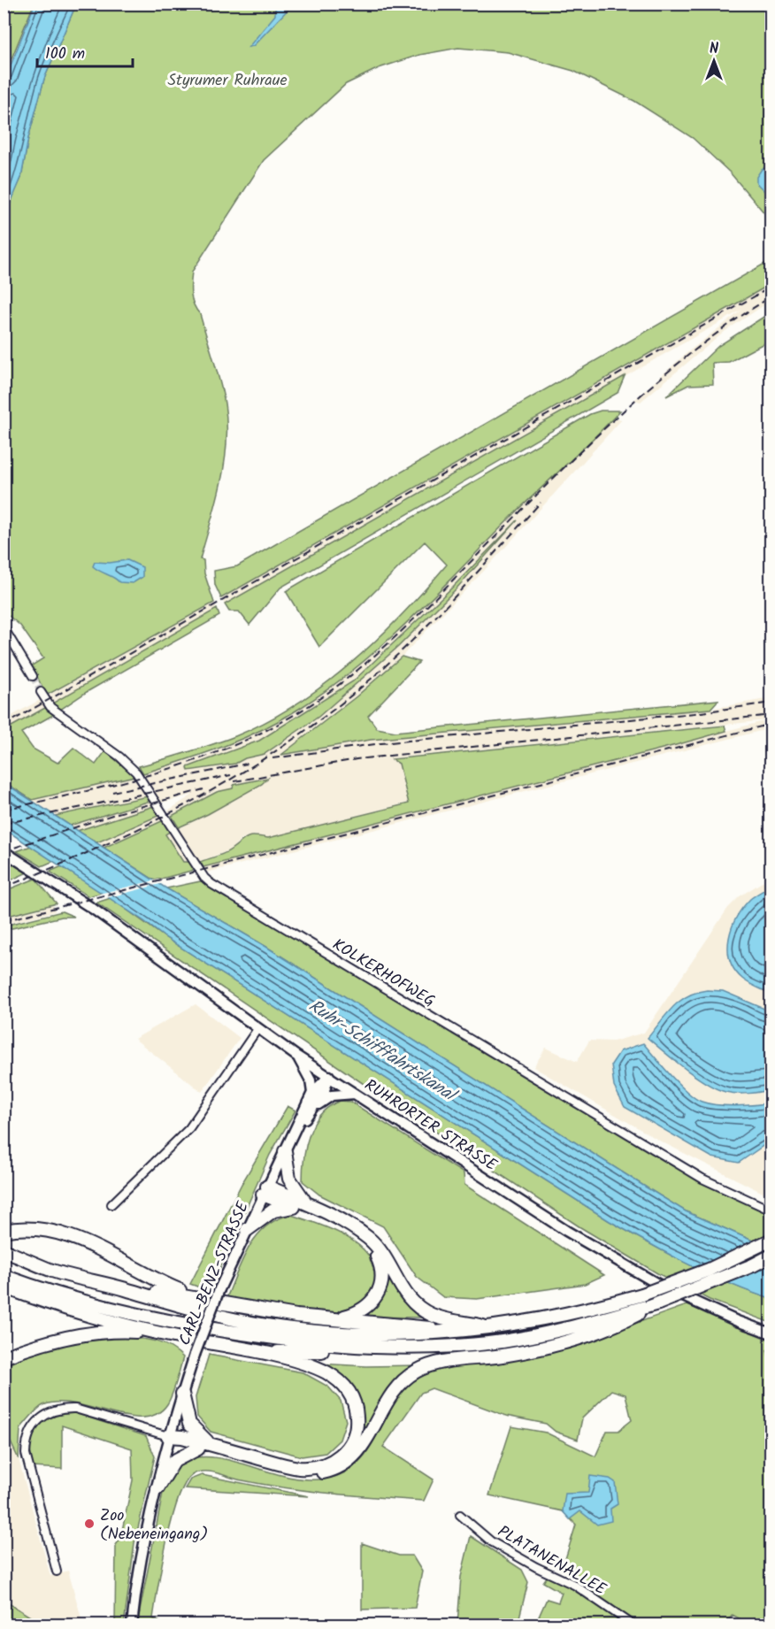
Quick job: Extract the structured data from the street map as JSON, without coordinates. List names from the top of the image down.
{
  "streets": {
    "main road": ["RUHRORTER STRASSE", "CARL-BENZ-STRASSE"],
    "street": ["KOLKERHOFWEG", "PLATANENALLEE"]
  },
  "crossings": [
    ["RUHRORTER STRASSE", "CARL-BENZ-STRASSE"]
  ],
  "water": ["Ruhr-Schifffahrtskanal"],
  "parks": ["Styrumer Ruhraue"],
  "places": ["Zoo (Nebeneingang)"],
  "scale_bar": "100 m",
  "north": "top"
}
